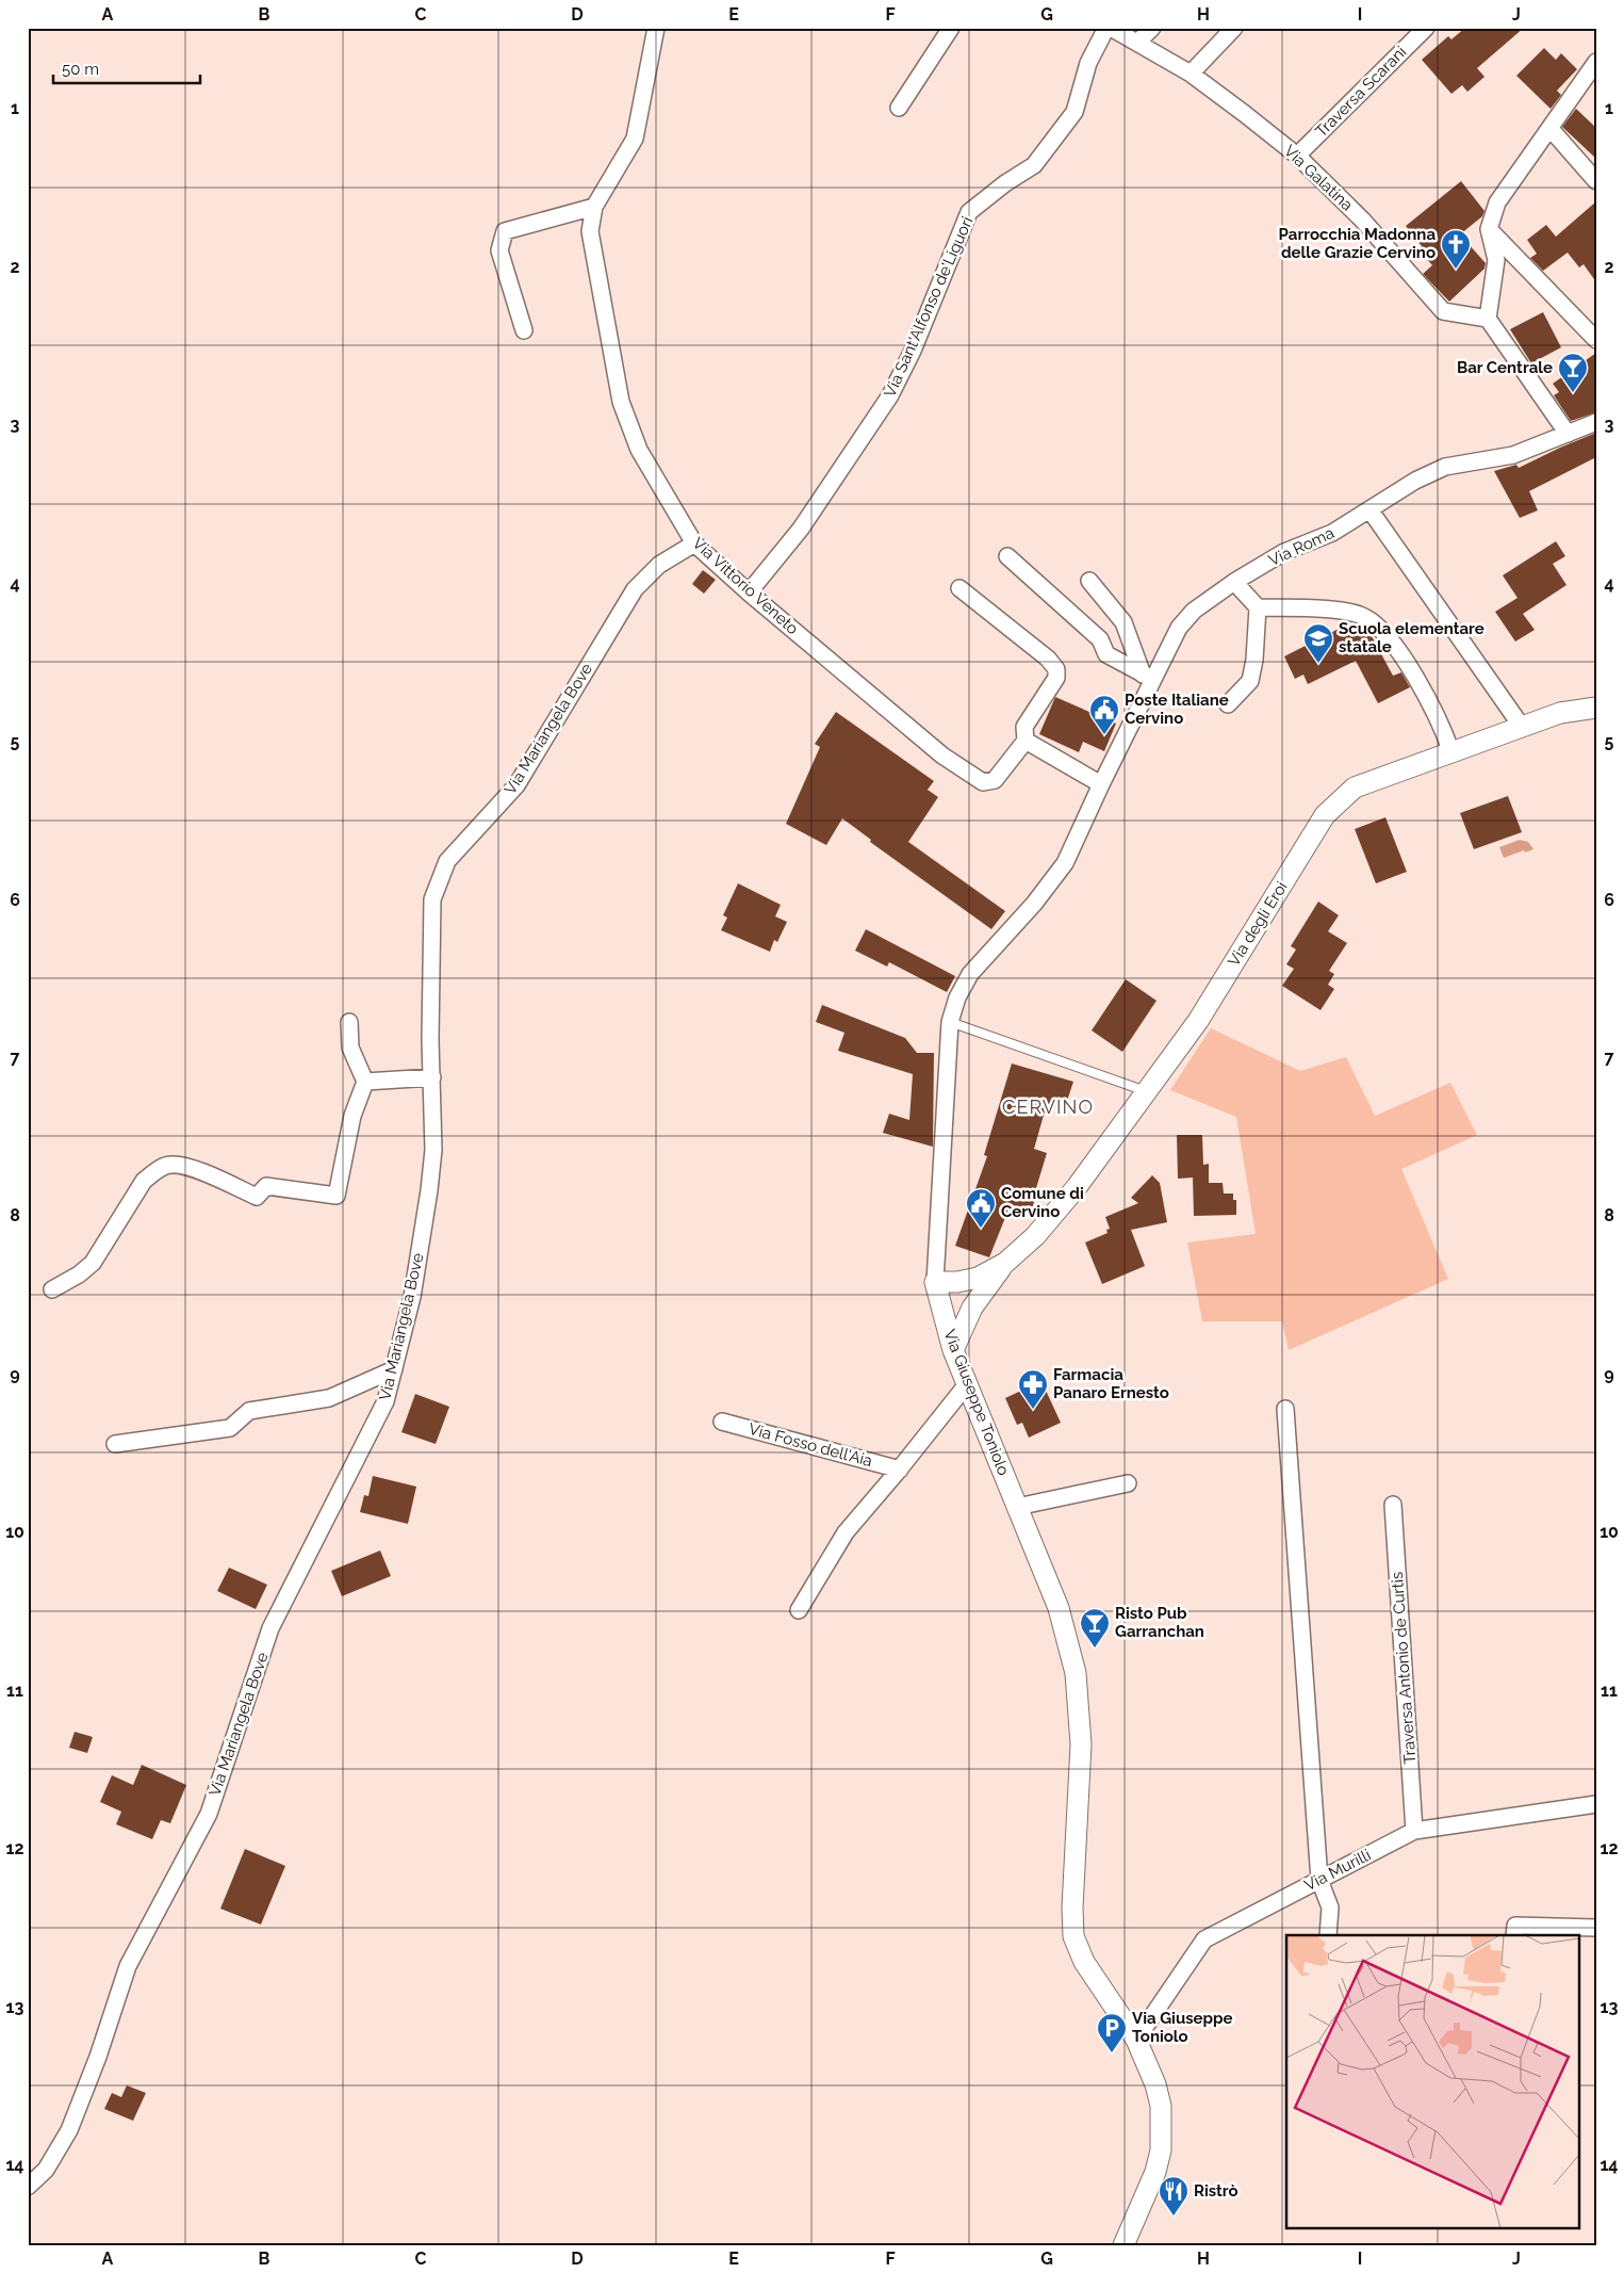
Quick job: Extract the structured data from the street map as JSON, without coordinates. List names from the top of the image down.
{
  "streets": {
    "street": [
      "Traversa Scarani",
      "Via Galatina",
      "Via Sant'Alfonso de'Liguori",
      "Via Roma",
      "Via Vittorio Veneto",
      "Via Mariangela Bove",
      "Via degli Eroi",
      "Via Giuseppe Toniolo",
      "Via Fosso dell'Aia",
      "Traversa Antonio de Curtis",
      "Via Murilli"
    ]
  },
  "crossings": [
    ["Traversa Scarani", "Via Galatina"],
    ["Via Sant'Alfonso de'Liguori", "Via Vittorio Veneto"],
    ["Via Roma", "Via Giuseppe Toniolo"],
    ["Via Vittorio Veneto", "Via Mariangela Bove"],
    ["Via degli Eroi", "Via Giuseppe Toniolo"],
    ["Via Giuseppe Toniolo", "Via Fosso dell'Aia"],
    ["Via Giuseppe Toniolo", "Via Murilli"],
    ["Traversa Antonio de Curtis", "Via Murilli"]
  ],
  "districts": ["CERVINO"],
  "places": {
    "church": ["Parrocchia Madonna delle Grazie Cervino"],
    "bar": ["Bar Centrale", "Risto Pub Garranchan"],
    "school or university": ["Scuola elementare statale"],
    "public building": ["Poste Italiane Cervino", "Comune di Cervino"],
    "pharmacy": ["Farmacia Panaro Ernesto"],
    "parking": ["Via Giuseppe Toniolo"],
    "restaurant": ["Ristrò"]
  },
  "scale_bar": "50 m",
  "grid": {
    "columns": [
      "A",
      "B",
      "C",
      "D",
      "E",
      "F",
      "G",
      "H",
      "I",
      "J"
    ],
    "rows": [
      "1",
      "2",
      "3",
      "4",
      "5",
      "6",
      "7",
      "8",
      "9",
      "10",
      "11",
      "12",
      "13",
      "14"
    ]
  }
}
